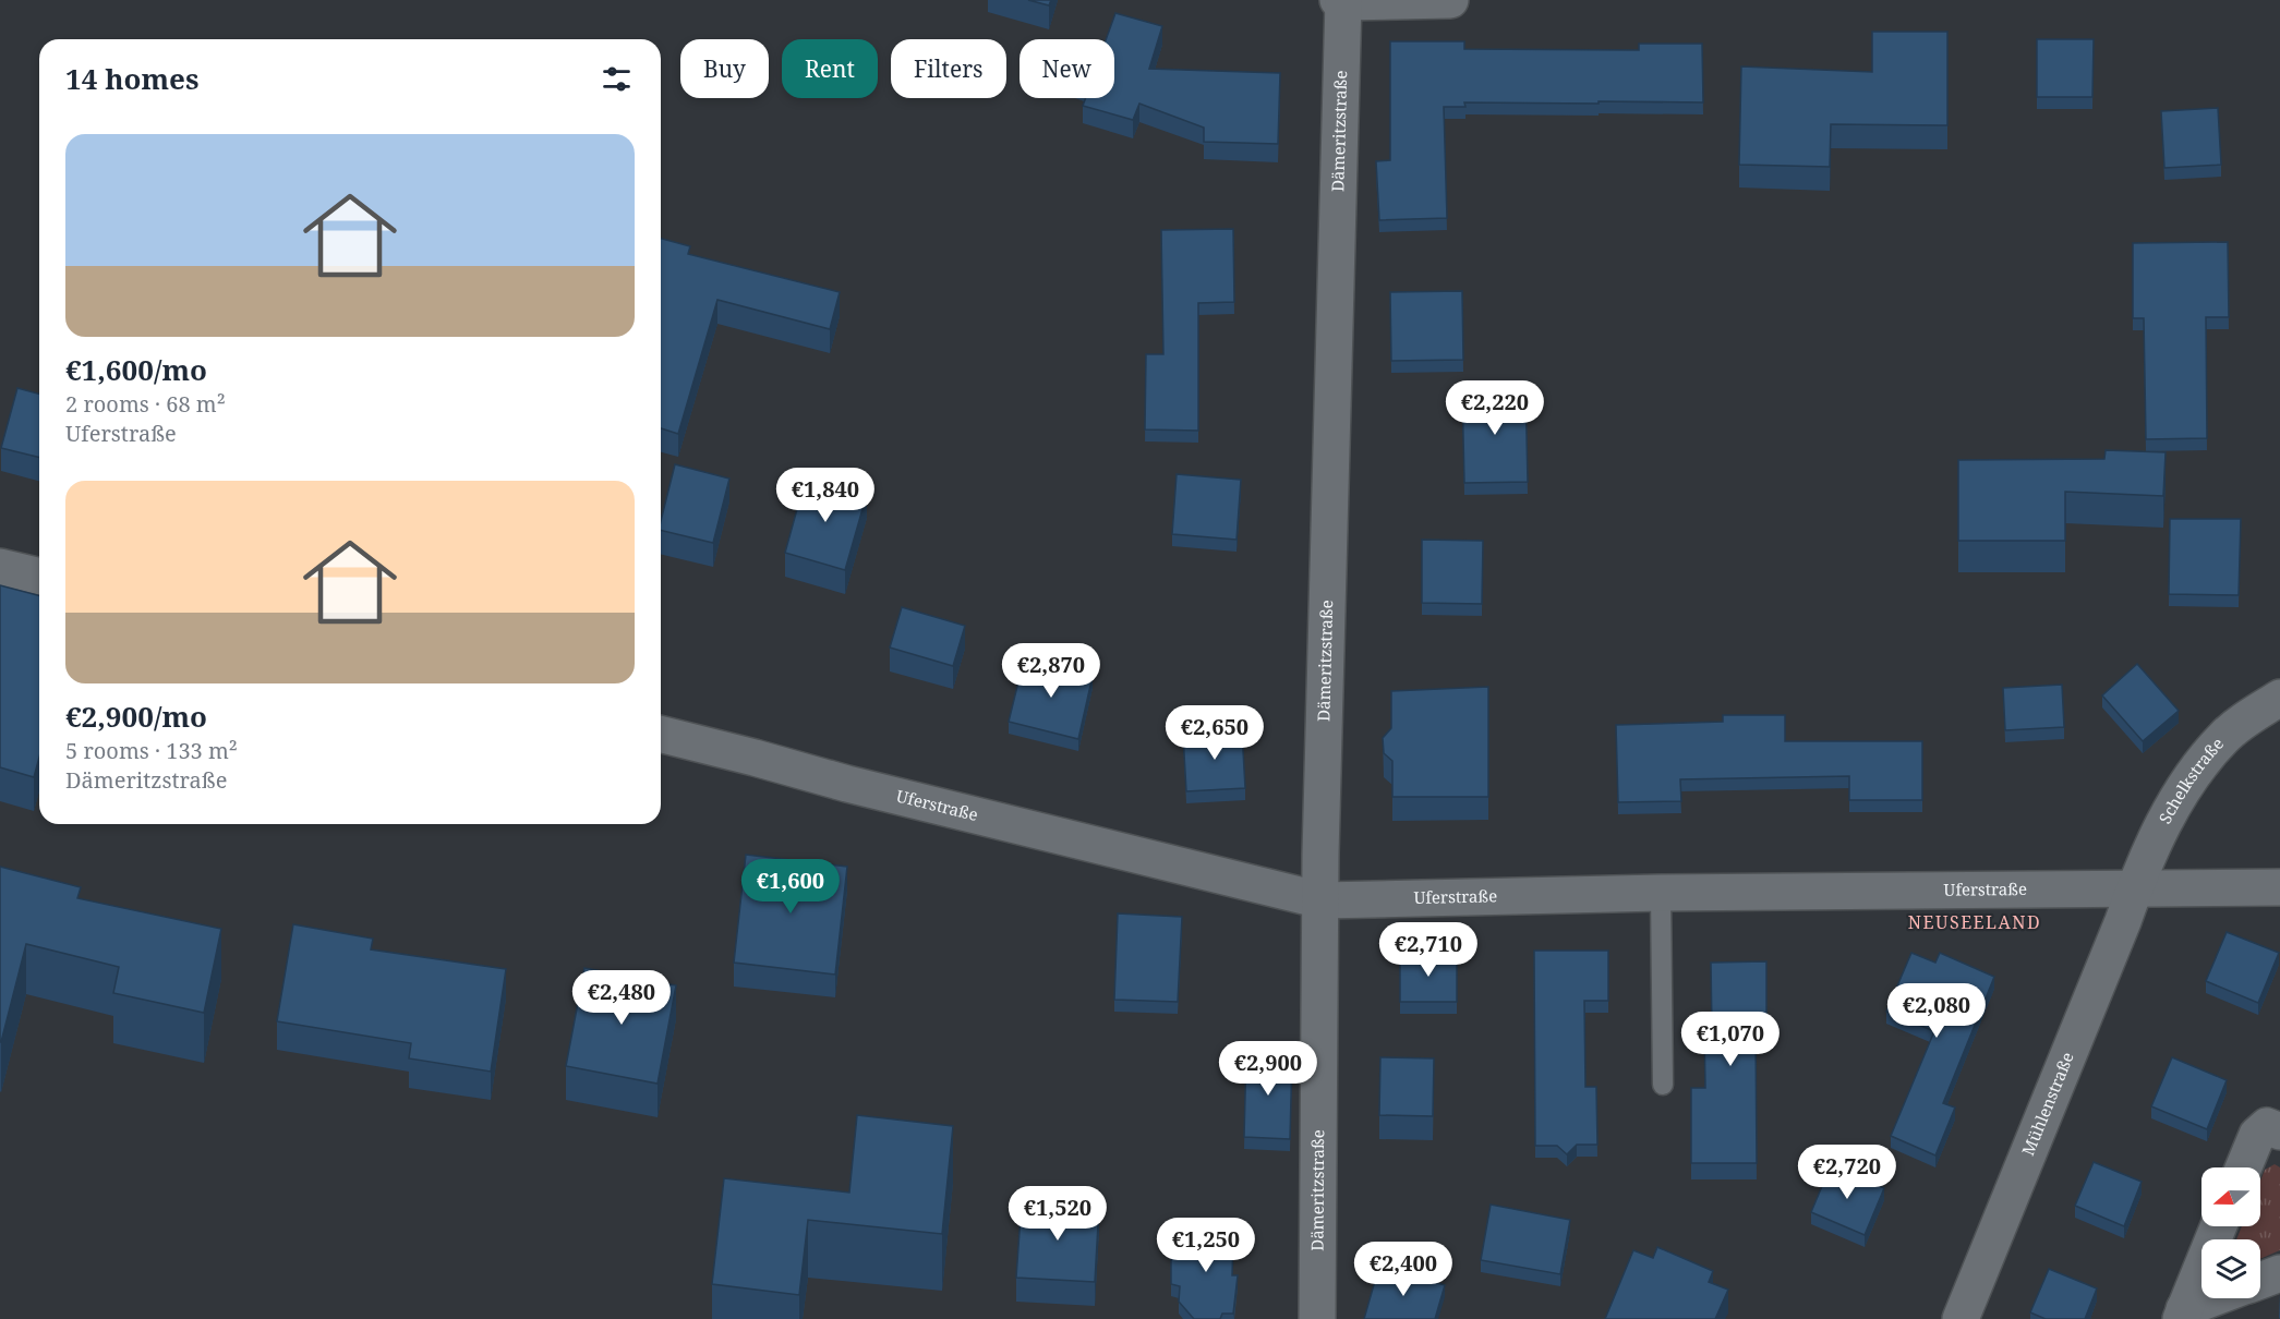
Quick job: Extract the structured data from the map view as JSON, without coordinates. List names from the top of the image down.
{
  "streets": {
    "street": [
      "Dämeritzstraße",
      "Schelkstraße",
      "Uferstraße",
      "Mühlenstraße"
    ]
  },
  "crossings": [
    ["Dämeritzstraße", "Uferstraße"],
    ["Schelkstraße", "Uferstraße"],
    ["Schelkstraße", "Mühlenstraße"],
    ["Uferstraße", "Mühlenstraße"]
  ],
  "districts": ["NEUSEELAND"],
  "north": "left",
  "page": {
    "chip": [
      "Buy",
      "Rent",
      "Filters",
      "New"
    ],
    "heading": "14 homes",
    "list": [
      {
        "name": "€1,600/mo",
        "note": "2 rooms · 68 m² · Uferstraße"
      },
      {
        "name": "€2,900/mo",
        "note": "5 rooms · 133 m² · Dämeritzstraße"
      }
    ],
    "price": [
      "€2,220",
      "€1,840",
      "€2,870",
      "€2,650",
      "€1,600",
      "€2,710",
      "€2,480",
      "€2,080",
      "€1,070",
      "€2,900",
      "€2,720",
      "€1,520",
      "€1,250",
      "€2,400"
    ]
  }
}
